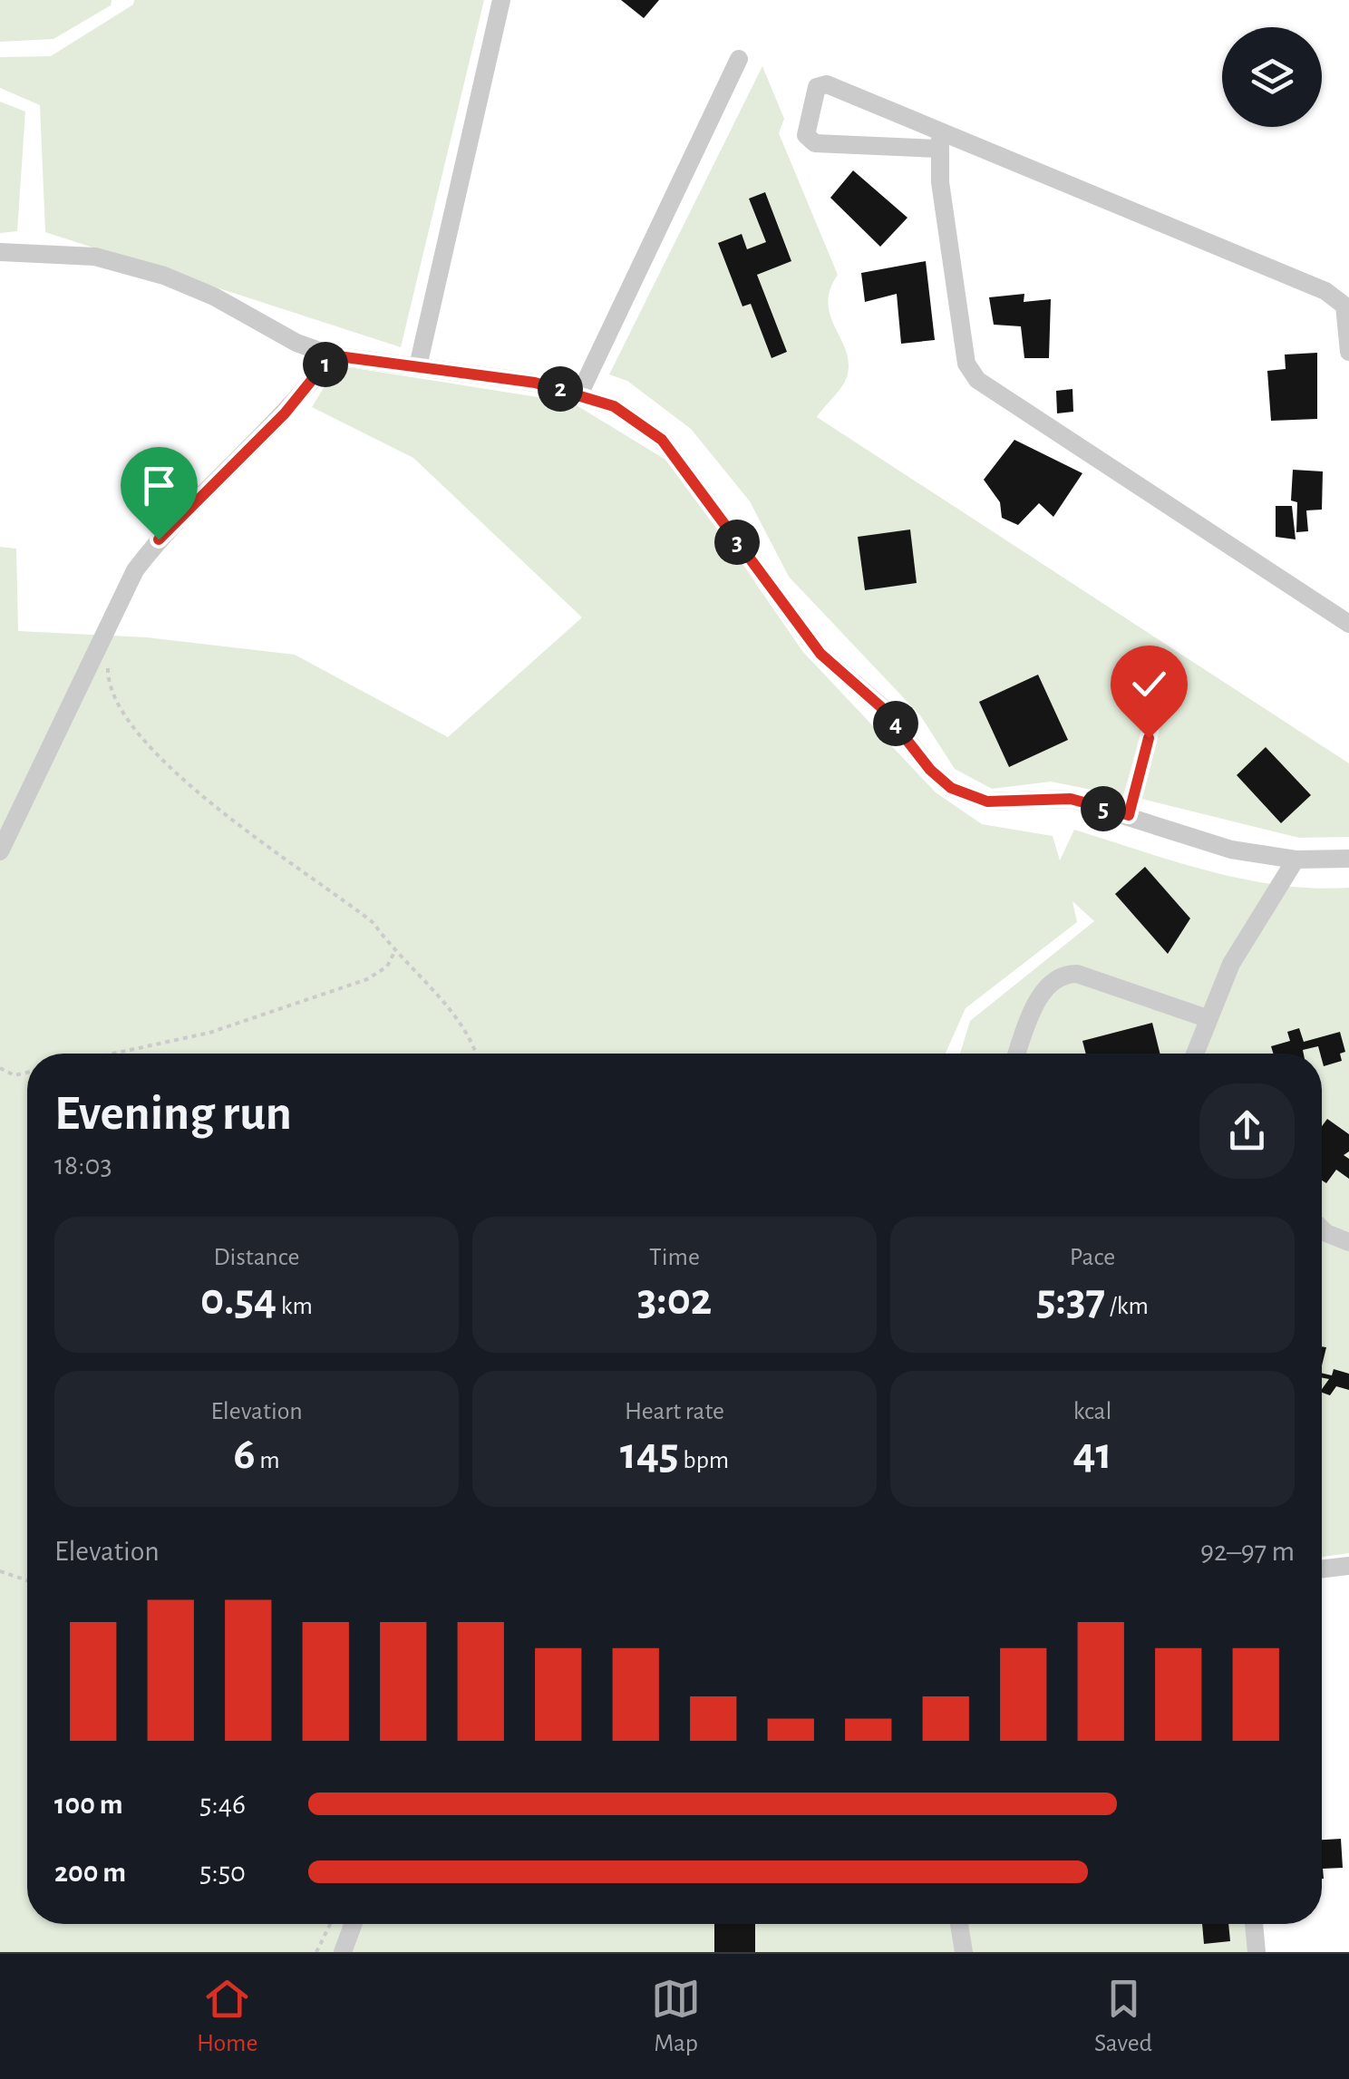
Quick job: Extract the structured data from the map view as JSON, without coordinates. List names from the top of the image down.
{
  "page": {
    "pins": [
      "1",
      "2",
      "3",
      "4",
      "5"
    ],
    "heading": ["Evening run", "18:03"],
    "stats": [
      ["Distance", "0.54 km"],
      ["Time", "3:02"],
      ["Pace", "5:37 /km"],
      ["Elevation", "6 m"],
      ["Heart rate", "145 bpm"],
      ["kcal", "41"]
    ],
    "chart": ["Elevation", "92–97 m"],
    "list": [
      {
        "name": "100 m",
        "note": "5:46"
      },
      {
        "name": "200 m",
        "note": "5:50"
      }
    ],
    "tabs": ["Home", "Map", "Saved"]
  }
}
